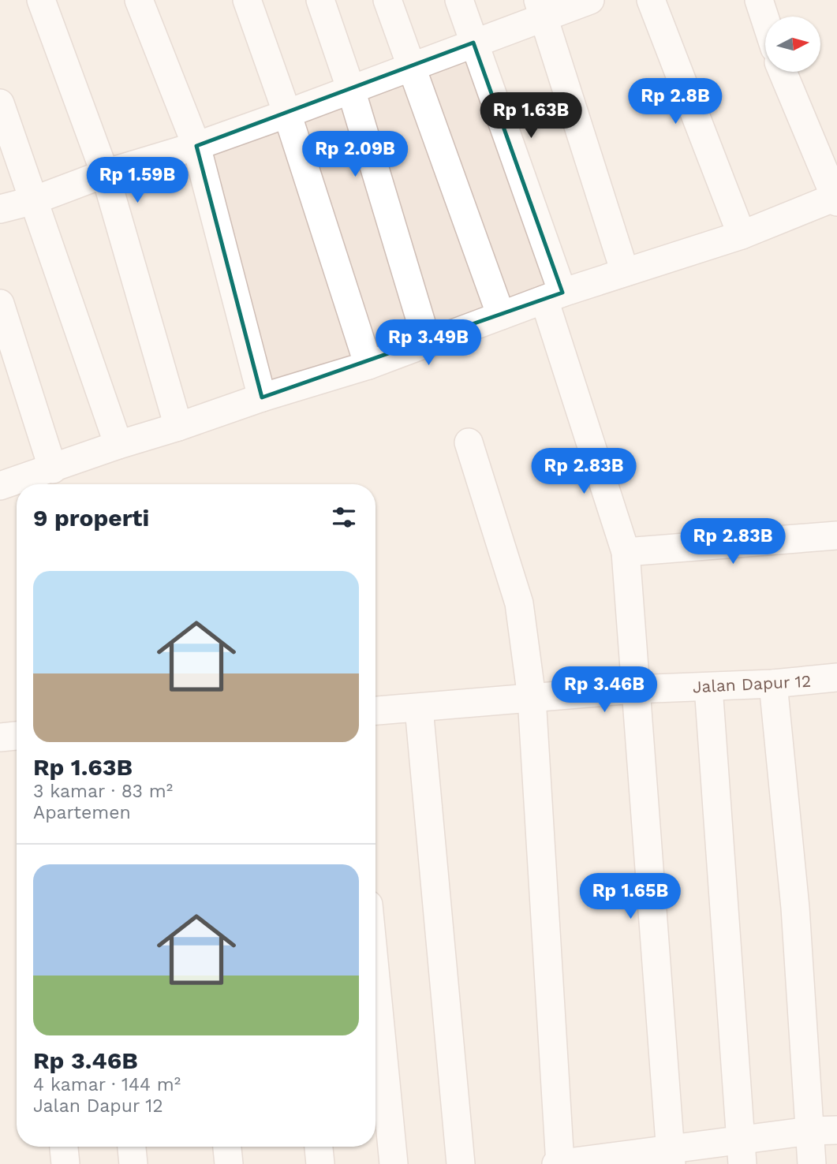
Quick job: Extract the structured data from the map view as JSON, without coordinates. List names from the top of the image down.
{
  "streets": {
    "street": ["Jalan Dapur 12"]
  },
  "north": "right",
  "page": {
    "price": [
      "Rp 2.8B",
      "Rp 1.63B",
      "Rp 2.09B",
      "Rp 1.59B",
      "Rp 3.49B",
      "Rp 2.83B",
      "Rp 2.83B",
      "Rp 3.46B",
      "Rp 1.65B"
    ],
    "heading": "9 properti",
    "list": [
      {
        "name": "Rp 1.63B",
        "note": "3 kamar · 83 m² · Apartemen"
      },
      {
        "name": "Rp 3.46B",
        "note": "4 kamar · 144 m² · Jalan Dapur 12"
      }
    ]
  }
}
